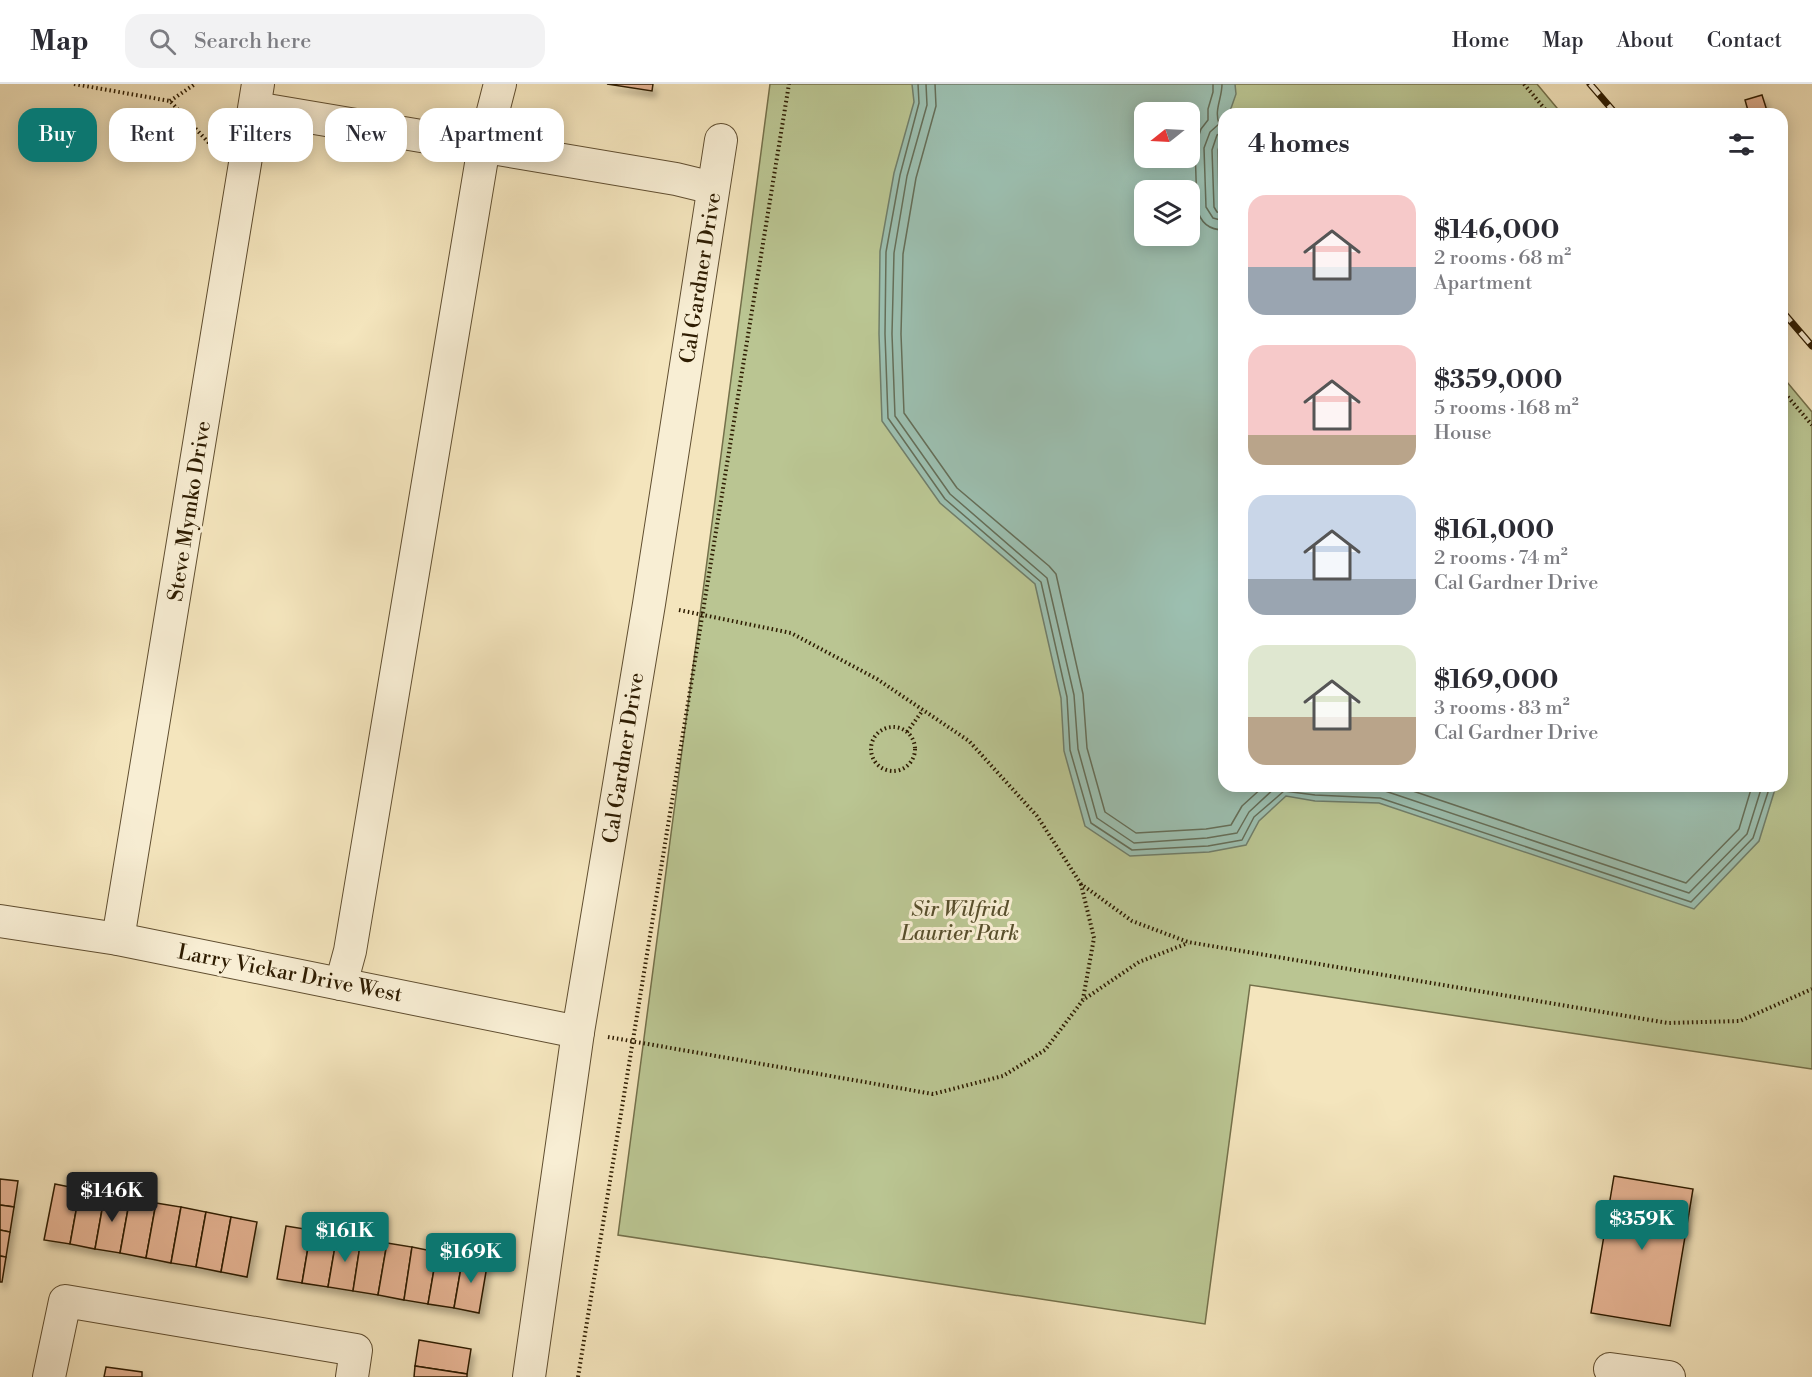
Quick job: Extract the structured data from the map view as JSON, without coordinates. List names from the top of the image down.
{
  "streets": {
    "street": ["Cal Gardner Drive", "Steve Mymko Drive", "Larry Vickar Drive West"]
  },
  "crossings": [
    ["Cal Gardner Drive", "Larry Vickar Drive West"],
    ["Steve Mymko Drive", "Larry Vickar Drive West"]
  ],
  "parks": ["Sir Wilfrid Laurier Park"],
  "north": "left",
  "page": {
    "header": "Map",
    "search": "Search here",
    "nav": [
      "Home",
      "Map",
      "About",
      "Contact"
    ],
    "chip": [
      "Buy",
      "Rent",
      "Filters",
      "New",
      "Apartment"
    ],
    "heading": "4 homes",
    "list": [
      {
        "name": "$146,000",
        "note": "2 rooms · 68 m² · Apartment"
      },
      {
        "name": "$359,000",
        "note": "5 rooms · 168 m² · House"
      },
      {
        "name": "$161,000",
        "note": "2 rooms · 74 m² · Cal Gardner Drive"
      },
      {
        "name": "$169,000",
        "note": "3 rooms · 83 m² · Cal Gardner Drive"
      }
    ],
    "price": [
      "$146K",
      "$359K",
      "$161K",
      "$169K"
    ]
  }
}
